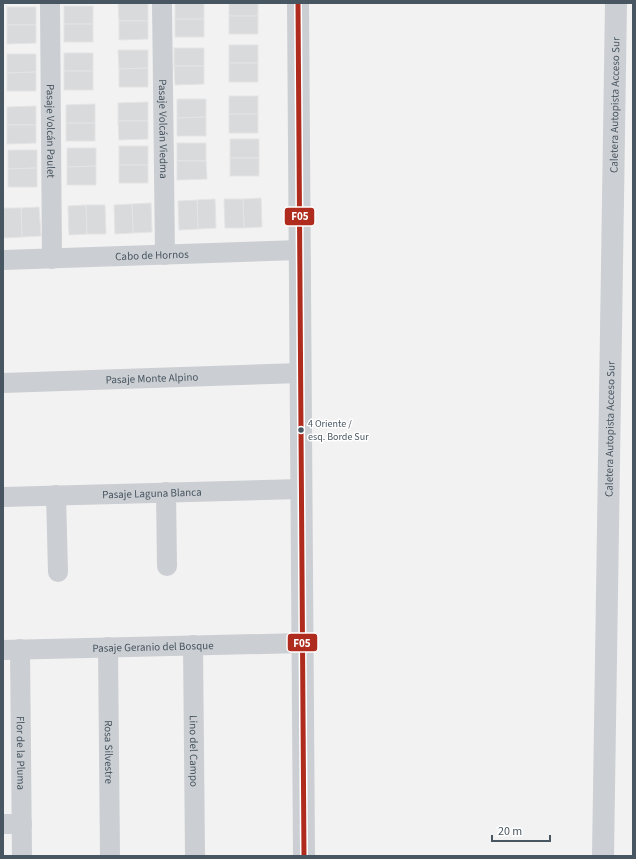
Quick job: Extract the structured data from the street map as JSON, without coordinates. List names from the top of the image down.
{
  "streets": {
    "main road": ["Caletera Autopista Acceso Sur"],
    "street": [
      "Pasaje Volcán Viedma",
      "Pasaje Volcán Paulet",
      "Cabo de Hornos",
      "Pasaje Monte Alpino",
      "Pasaje Laguna Blanca",
      "Pasaje Geranio del Bosque",
      "Lino del Campo",
      "Rosa Silvestre",
      "Flor de la Pluma"
    ]
  },
  "crossings": [
    ["Pasaje Volcán Viedma", "Cabo de Hornos"],
    ["Pasaje Volcán Paulet", "Cabo de Hornos"],
    ["Pasaje Geranio del Bosque", "Lino del Campo"],
    ["Pasaje Geranio del Bosque", "Rosa Silvestre"],
    ["Pasaje Geranio del Bosque", "Flor de la Pluma"]
  ],
  "places": ["4 Oriente / esq. Borde Sur"],
  "lines": ["transit line F05"],
  "scale_bar": "20 m"
}
